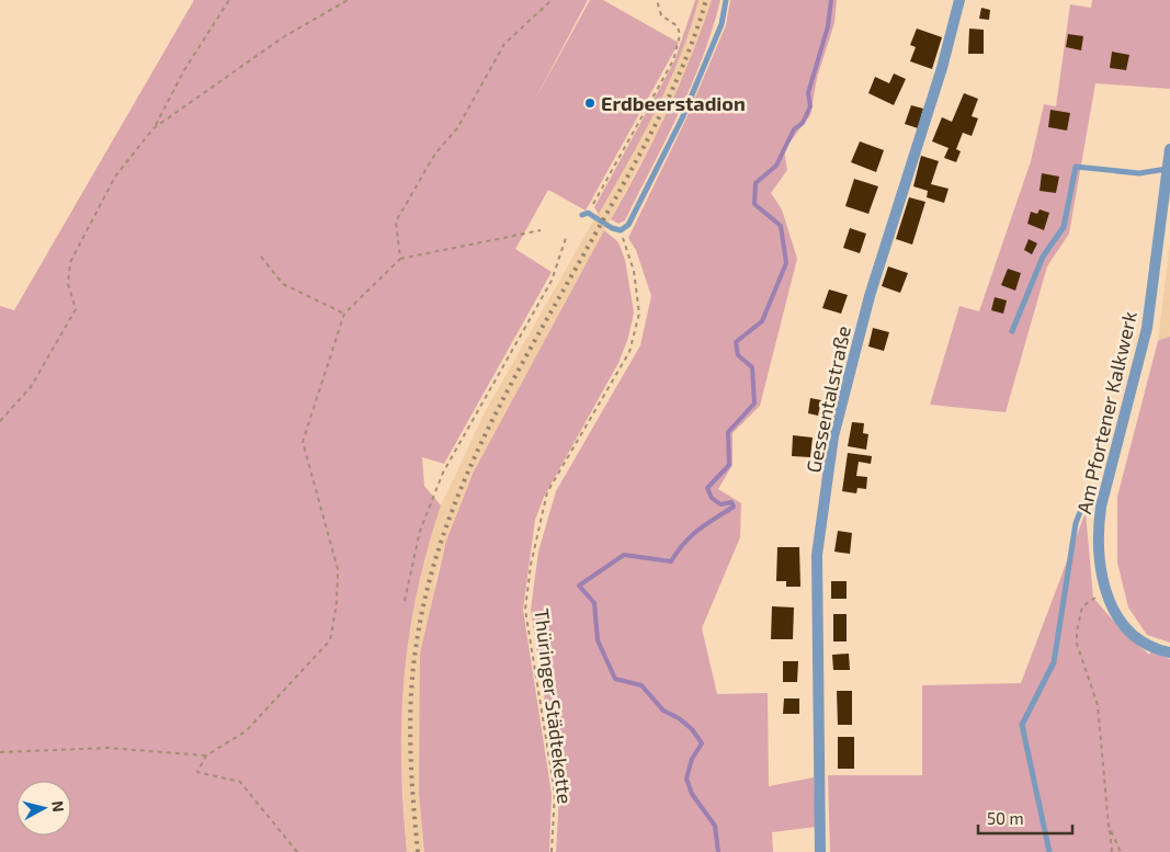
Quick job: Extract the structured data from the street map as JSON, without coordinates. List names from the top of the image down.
{
  "streets": {
    "street": ["Gessentalstraße", "Am Pfortener Kalkwerk"],
    "path": ["Thüringer Städtekette"]
  },
  "places": ["Erdbeerstadion"],
  "scale_bar": "50 m",
  "north": "right"
}
